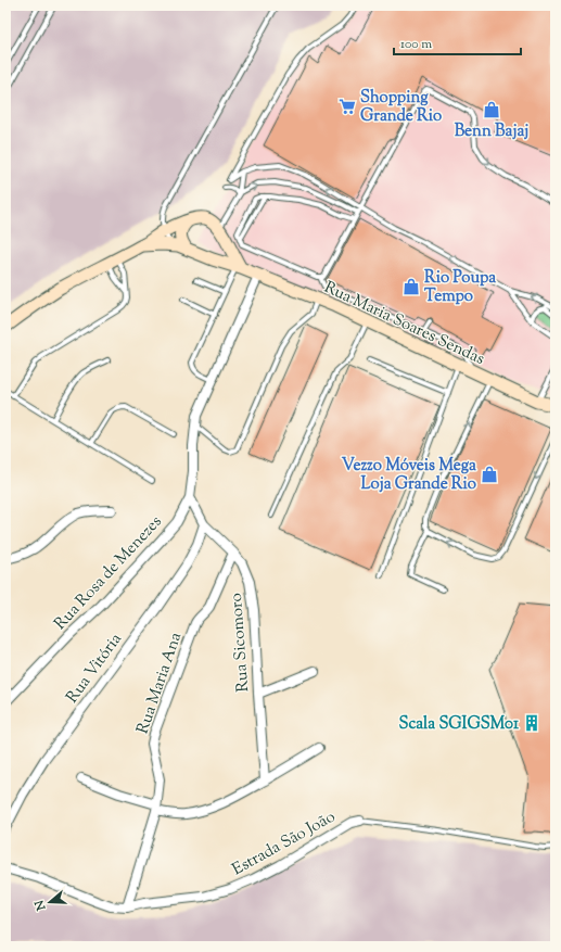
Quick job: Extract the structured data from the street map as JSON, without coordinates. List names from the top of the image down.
{
  "streets": {
    "main road": ["Rua Maria Soares Sendas"],
    "street": [
      "Rua Rosa de Menezes",
      "Rua Sicomoro",
      "Rua Vitória",
      "Rua Maria Ana",
      "Estrada São João"
    ]
  },
  "crossings": [
    ["Rua Maria Soares Sendas", "Rua Rosa de Menezes"],
    ["Rua Rosa de Menezes", "Rua Sicomoro"],
    ["Rua Sicomoro", "Rua Vitória"],
    ["Rua Sicomoro", "Rua Maria Ana"],
    ["Rua Maria Ana", "Estrada São João"]
  ],
  "places": {
    "supermarket": ["Shopping Grande Rio"],
    "shop": ["Benn Bajaj", "Rio Poupa Tempo", "Vezzo Móveis Mega Loja Grande Rio"],
    "building": ["Scala SGIGSM01"]
  },
  "scale_bar": "100 m",
  "north": "left"
}
